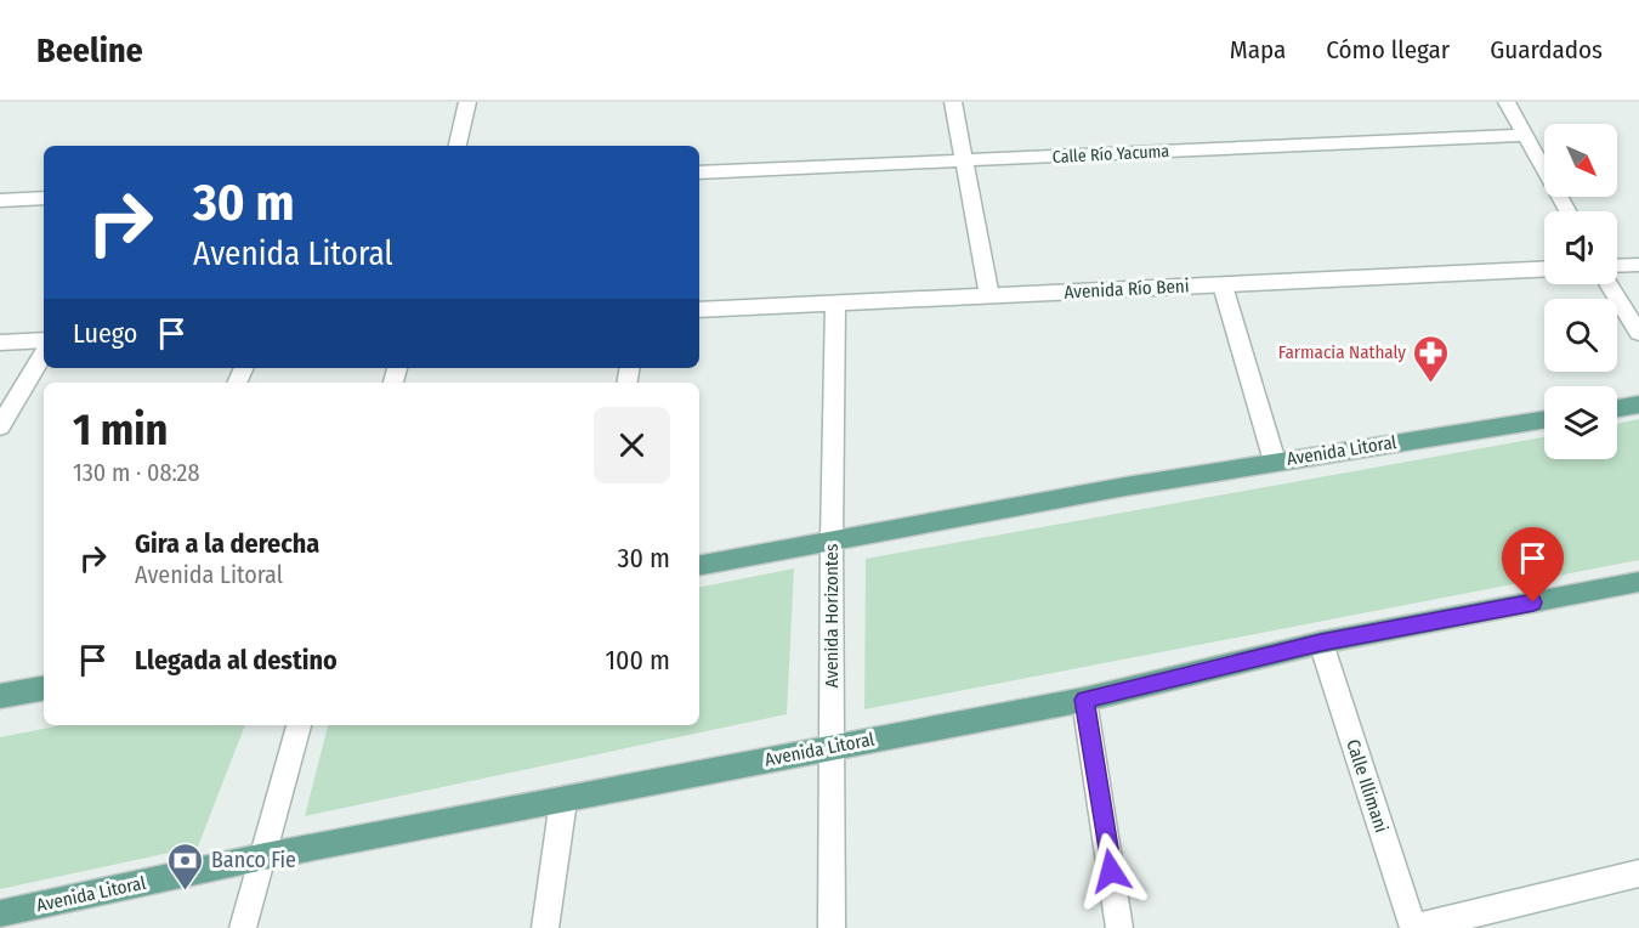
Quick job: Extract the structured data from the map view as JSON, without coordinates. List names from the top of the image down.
{
  "streets": {
    "main road": ["Avenida Litoral"],
    "street": [
      "Calle Río Yacuma",
      "Avenida Río Beni",
      "Avenida Horizontes",
      "Calle Illimani"
    ]
  },
  "crossings": [
    ["Avenida Río Beni", "Avenida Horizontes"],
    ["Avenida Litoral", "Avenida Horizontes"],
    ["Avenida Litoral", "Calle Illimani"]
  ],
  "places": {
    "pharmacy": ["Farmacia Nathaly"],
    "bank": ["Banco Fie"]
  },
  "north": "bottom right",
  "page": {
    "header": "Beeline",
    "nav": ["Mapa", "Cómo llegar", "Guardados"],
    "turn": ["30 m", "Avenida Litoral"],
    "then": "Luego",
    "heading": ["1 min", "130 m · 08:28"],
    "list": [
      {
        "name": "Gira a la derecha",
        "note": "Avenida Litoral",
        "value": "30 m"
      },
      {
        "name": "Llegada al destino",
        "value": "100 m"
      }
    ]
  }
}
